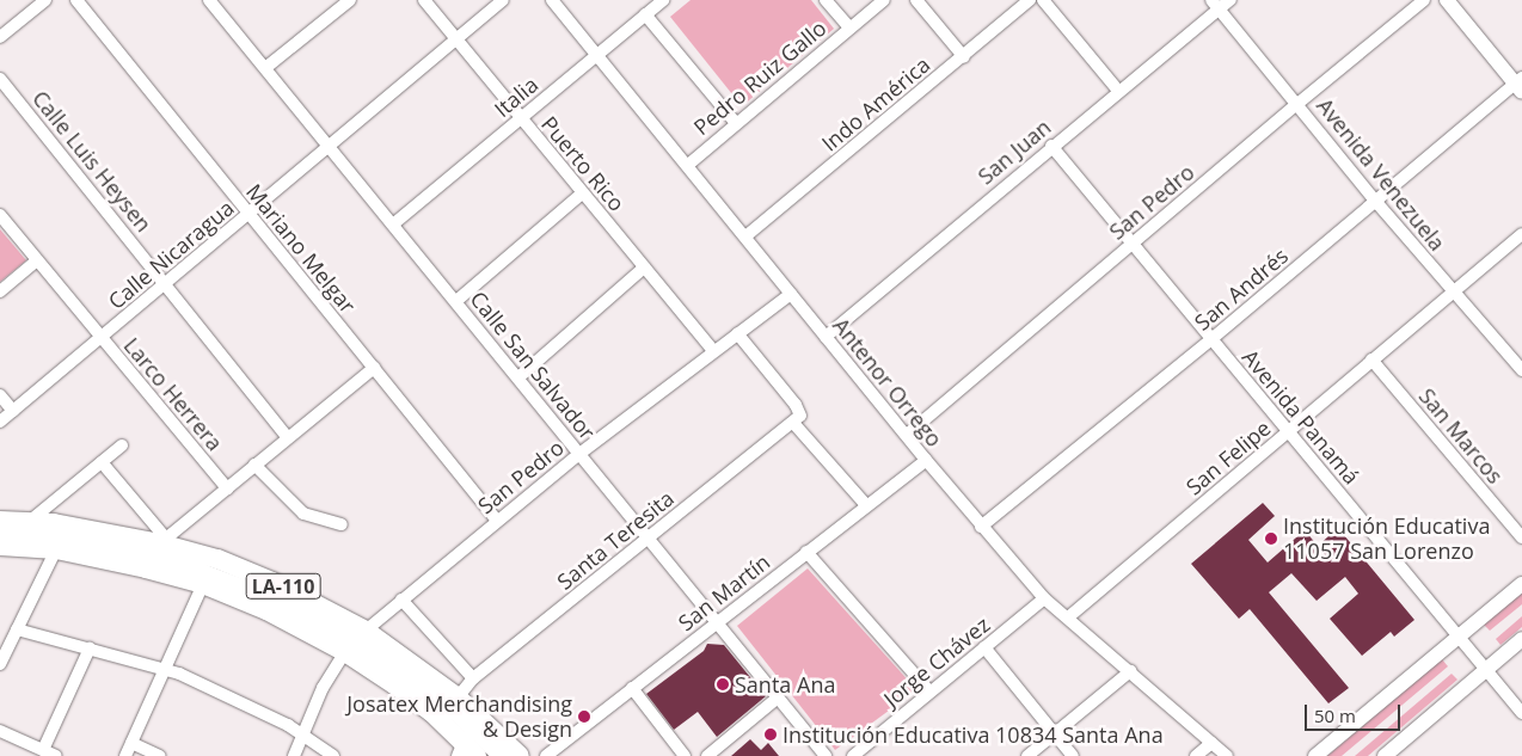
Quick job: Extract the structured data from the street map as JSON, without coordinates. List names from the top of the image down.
{
  "streets": {
    "main road": ["LA-110"],
    "street": [
      "Pedro Ruiz Gallo",
      "Italia",
      "Indo América",
      "San Juan",
      "Calle Luis Heysen",
      "Puerto Rico",
      "Avenida Venezuela",
      "San Pedro",
      "Mariano Melgar",
      "Calle Nicaragua",
      "San Andrés",
      "Calle San Salvador",
      "Antenor Orrego",
      "Larco Herrera",
      "Avenida Panamá",
      "San Marcos",
      "San Felipe",
      "Santa Teresita",
      "San Martín",
      "Jorge Chávez"
    ]
  },
  "crossings": [
    ["Pedro Ruiz Gallo", "Antenor Orrego"],
    ["Italia", "Puerto Rico"],
    ["Italia", "Calle San Salvador"],
    ["Italia", "Antenor Orrego"],
    ["Indo América", "Antenor Orrego"],
    ["San Juan", "Avenida Venezuela"],
    ["San Juan", "Antenor Orrego"],
    ["San Juan", "Avenida Panamá"],
    ["Calle Luis Heysen", "Calle Nicaragua"],
    ["Puerto Rico", "San Pedro"],
    ["Puerto Rico", "Calle Nicaragua"],
    ["Avenida Venezuela", "San Pedro"],
    ["Avenida Venezuela", "San Andrés"],
    ["Avenida Venezuela", "San Felipe"],
    ["San Pedro", "Mariano Melgar"],
    ["San Pedro", "Calle San Salvador"],
    ["San Pedro", "Antenor Orrego"],
    ["San Pedro", "Avenida Panamá"],
    ["San Pedro", "LA-110"],
    ["Mariano Melgar", "Calle Nicaragua"],
    ["Calle Nicaragua", "Calle San Salvador"],
    ["Calle Nicaragua", "Larco Herrera"],
    ["San Andrés", "Antenor Orrego"],
    ["San Andrés", "Avenida Panamá"],
    ["Calle San Salvador", "Santa Teresita"],
    ["Calle San Salvador", "San Martín"],
    ["Antenor Orrego", "San Felipe"],
    ["Antenor Orrego", "San Martín"],
    ["Antenor Orrego", "Jorge Chávez"],
    ["Avenida Panamá", "San Felipe"],
    ["San Marcos", "San Felipe"],
    ["Santa Teresita", "LA-110"]
  ],
  "places": [
    "Institución Educativa 11057 San Lorenzo",
    "Santa Ana",
    "Josatex Merchandising & Design",
    "Institución Educativa 10834 Santa Ana"
  ],
  "scale_bar": "50 m"
}
